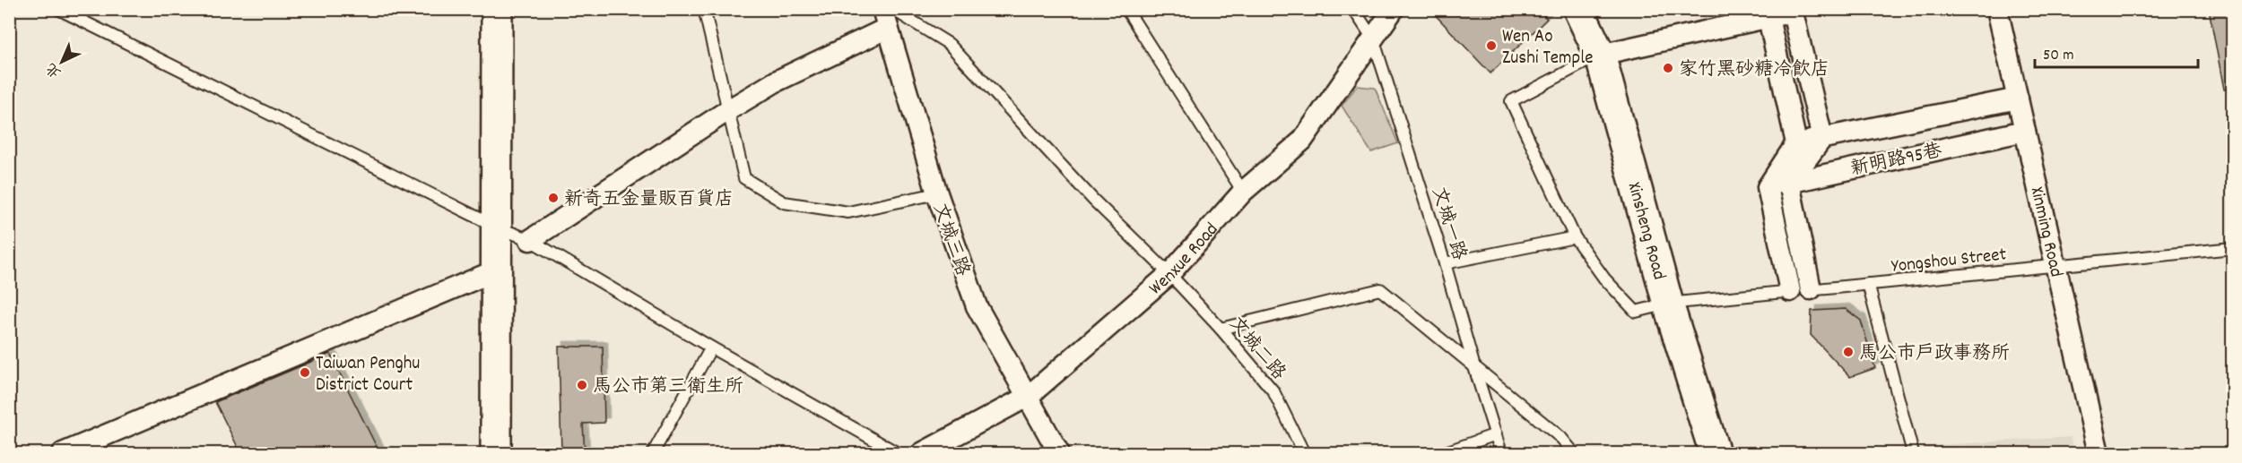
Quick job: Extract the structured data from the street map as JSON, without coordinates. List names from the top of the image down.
{
  "streets": {
    "main road": ["Xinsheng Road"],
    "street": [
      "新明路95巷",
      "Xinming Road",
      "文城三路",
      "Wenxue Road"
    ],
    "lane": ["文城一路", "Yongshou Street", "文城二路"]
  },
  "crossings": [
    ["新明路95巷", "Xinming Road"],
    ["文城一路", "Wenxue Road"],
    ["Xinsheng Road", "Yongshou Street"],
    ["Xinming Road", "Yongshou Street"],
    ["文城三路", "Wenxue Road"],
    ["文城三路", "文城二路"],
    ["Wenxue Road", "文城二路"]
  ],
  "places": [
    "Wen Ao Zushi Temple",
    "家竹黑砂糖冷飲店",
    "新奇五金量販百貨店",
    "馬公市戶政事務所",
    "Taiwan Penghu District Court",
    "馬公市第三衛生所"
  ],
  "scale_bar": "50 m",
  "north": "bottom left"
}
